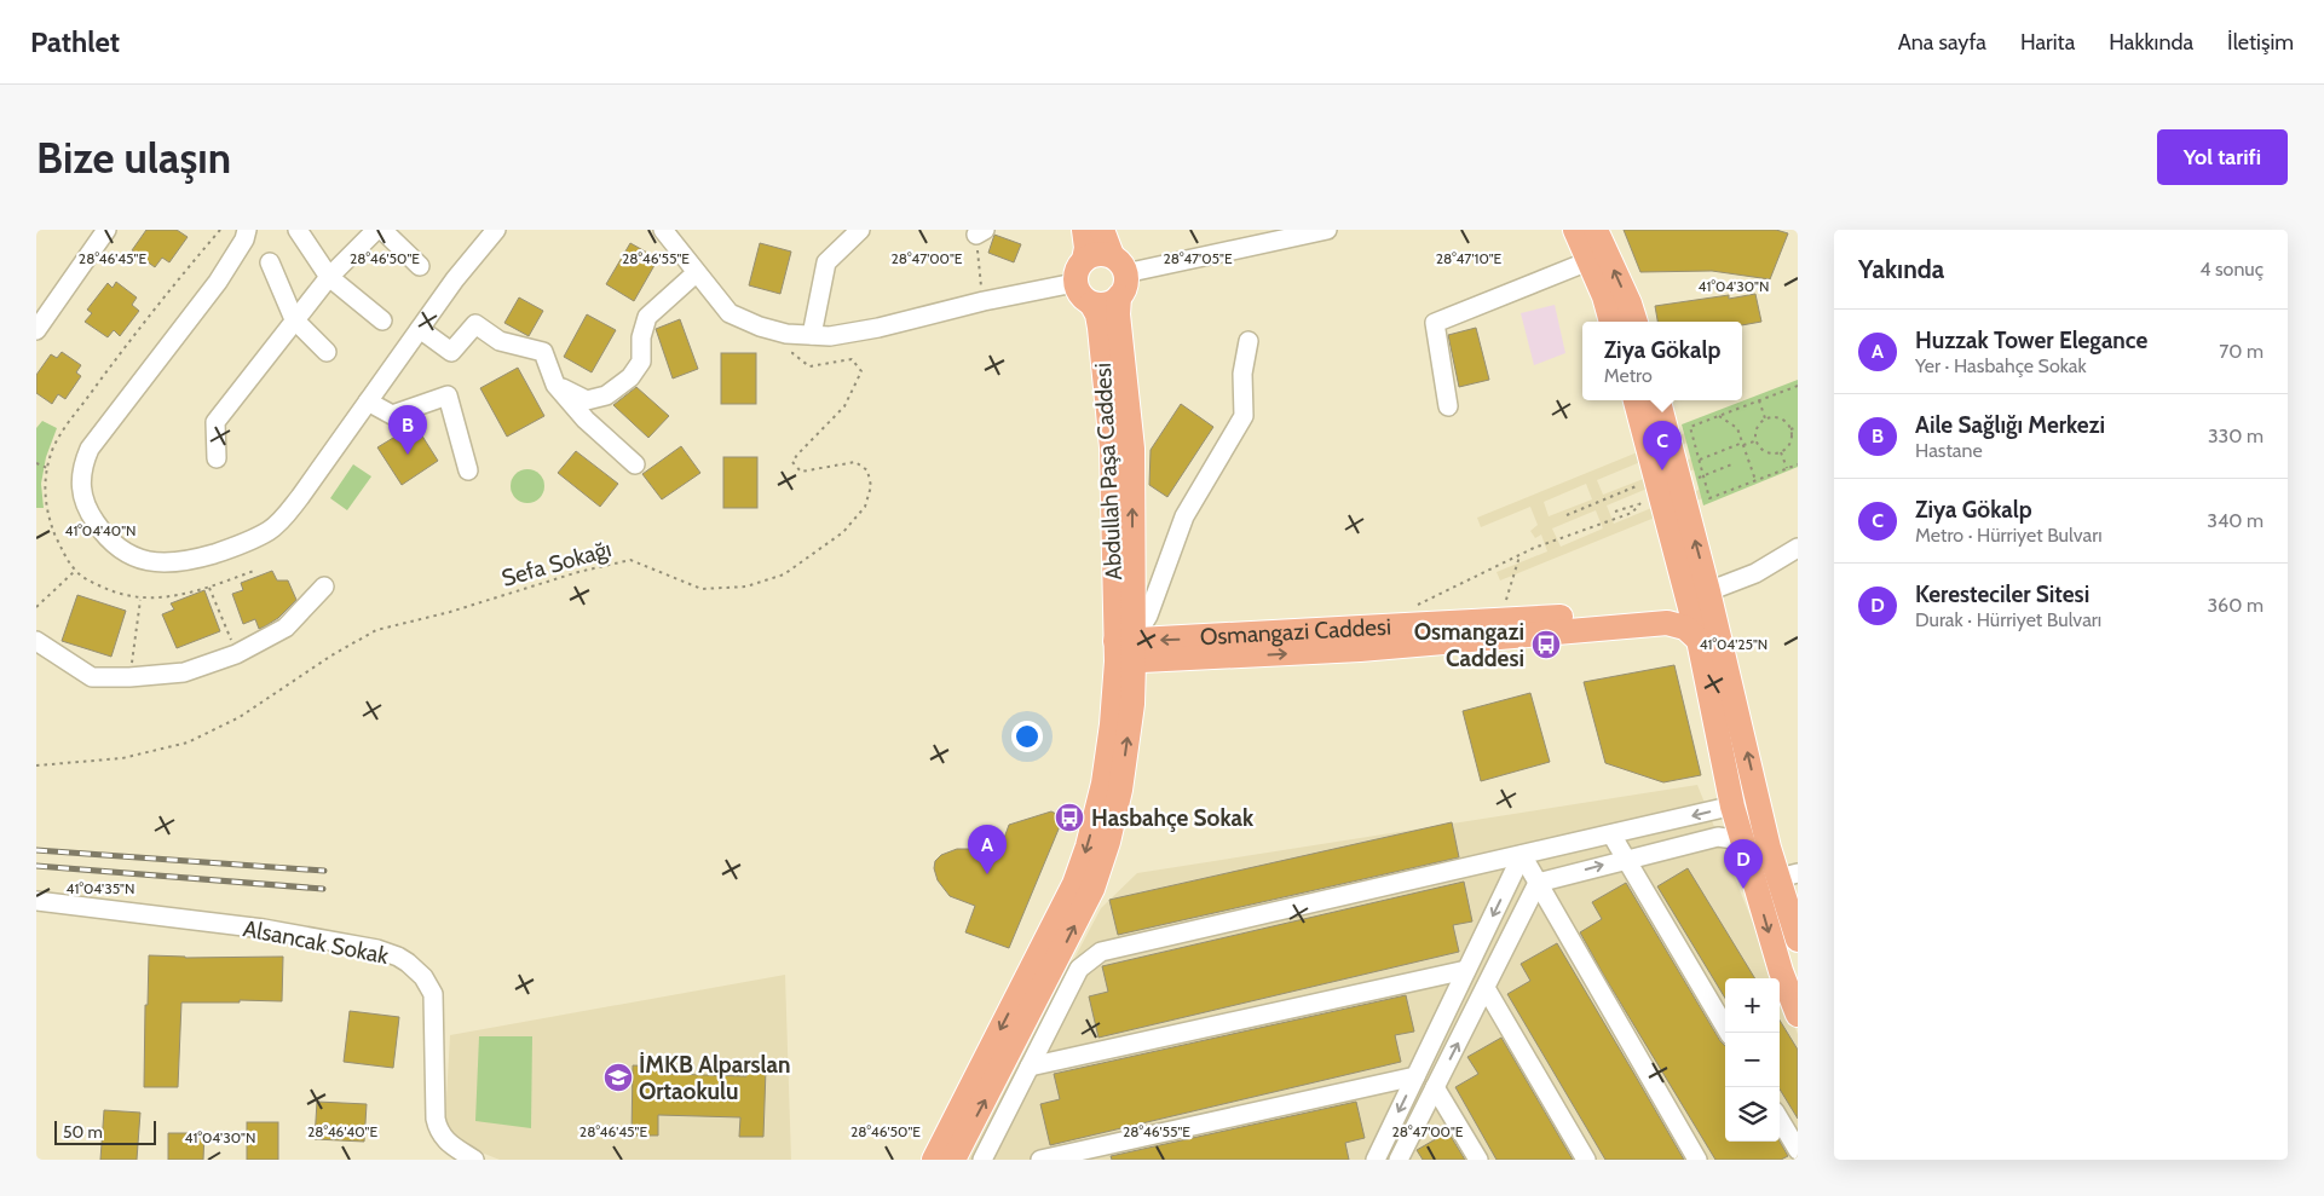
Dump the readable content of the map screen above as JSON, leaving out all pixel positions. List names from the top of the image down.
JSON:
{
  "streets": {
    "main road": ["Abdullah Paşa Caddesi", "Osmangazi Caddesi"],
    "street": ["Alsancak Sokak"],
    "path": ["Sefa Sokağı"]
  },
  "crossings": [
    ["Abdullah Paşa Caddesi", "Osmangazi Caddesi"]
  ],
  "places": {
    "bus stop": ["Osmangazi̇ Caddesi̇", "Hasbahçe Sokak"],
    "school or university": ["İMKB Alparslan Ortaokulu"]
  },
  "scale_bar": "50 m",
  "page": {
    "header": "Pathlet",
    "nav": [
      "Ana sayfa",
      "Harita",
      "Hakkında",
      "İletişim"
    ],
    "buttons": "Yol tarifi",
    "title": "Bize ulaşın",
    "heading": ["Yakında", "4 sonuç"],
    "list": [
      {
        "mark": "A",
        "name": "Huzzak Tower Elegance",
        "note": "Yer · Hasbahçe Sokak",
        "value": "70 m"
      },
      {
        "mark": "B",
        "name": "Aile Sağlığı Merkezi",
        "note": "Hastane",
        "value": "330 m"
      },
      {
        "mark": "C",
        "name": "Ziya Gökalp",
        "note": "Metro · Hürriyet Bulvarı",
        "value": "340 m"
      },
      {
        "mark": "D",
        "name": "Keresteciler Sitesi",
        "note": "Durak · Hürriyet Bulvarı",
        "value": "360 m"
      }
    ],
    "popup": ["Ziya Gökalp", "Metro"],
    "pins": [
      "B",
      "C",
      "A",
      "D"
    ],
    "map_buttons": ["+", "−"],
    "scale": "50 m"
  },
  "coordinates": [
    "28°46'45\"E",
    "28°46'50\"E",
    "28°46'55\"E",
    "28°47'00\"E",
    "28°47'05\"E",
    "28°47'10\"E",
    "41°04'30\"N",
    "41°04'40\"N",
    "41°04'25\"N",
    "41°04'35\"N",
    "28°46'40\"E"
  ]
}
